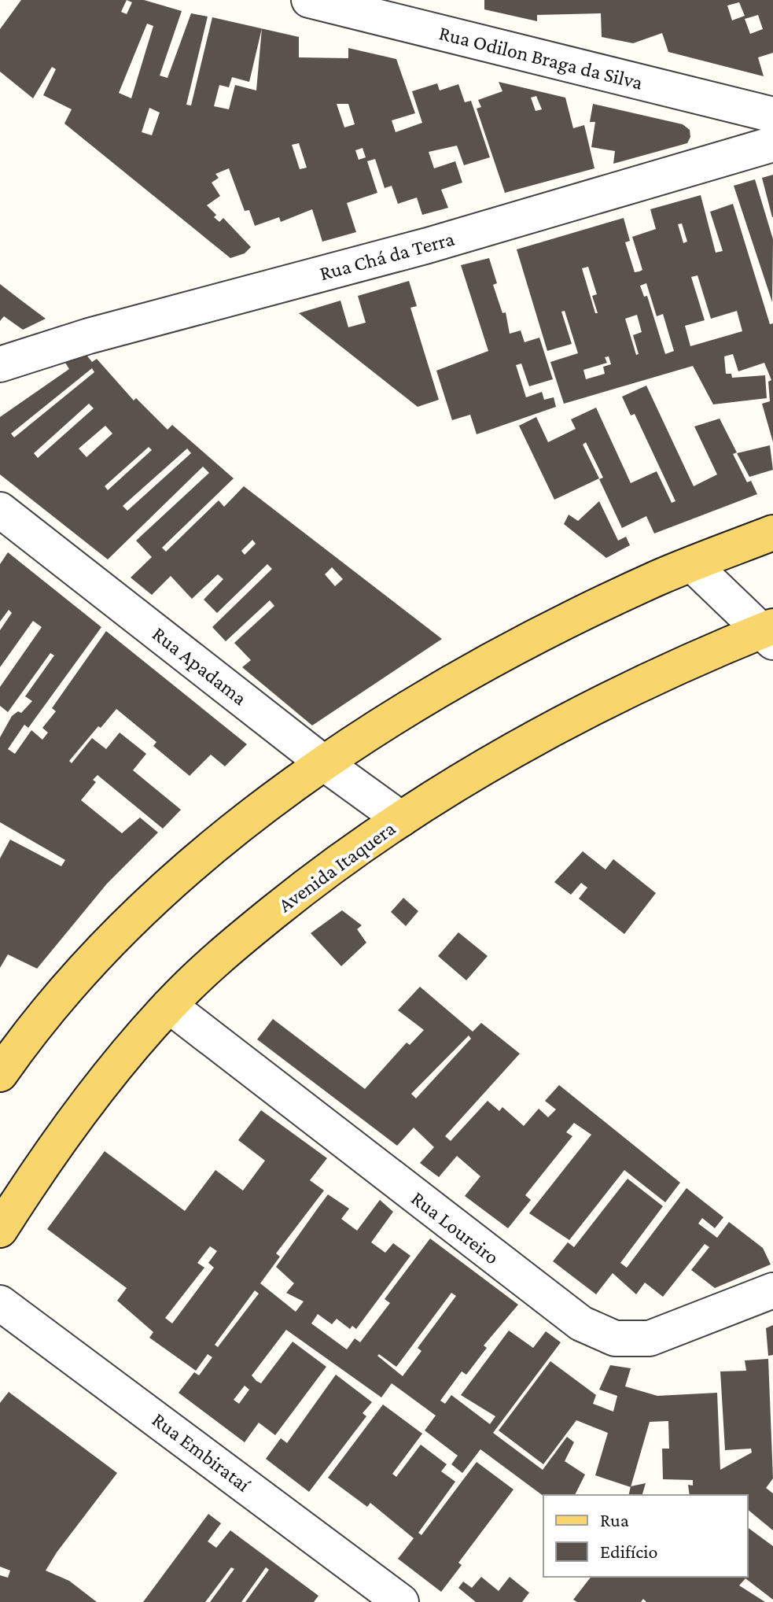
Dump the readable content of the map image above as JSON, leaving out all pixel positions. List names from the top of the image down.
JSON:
{
  "streets": {
    "main road": ["Avenida Itaquera"],
    "street": [
      "Rua Odilon Braga da Silva",
      "Rua Chá da Terra",
      "Rua Apadama",
      "Rua Loureiro",
      "Rua Embirataí"
    ]
  },
  "crossings": [
    ["Rua Apadama", "Avenida Itaquera"],
    ["Avenida Itaquera", "Rua Loureiro"]
  ],
  "legend": ["Rua", "Edifício"]
}
